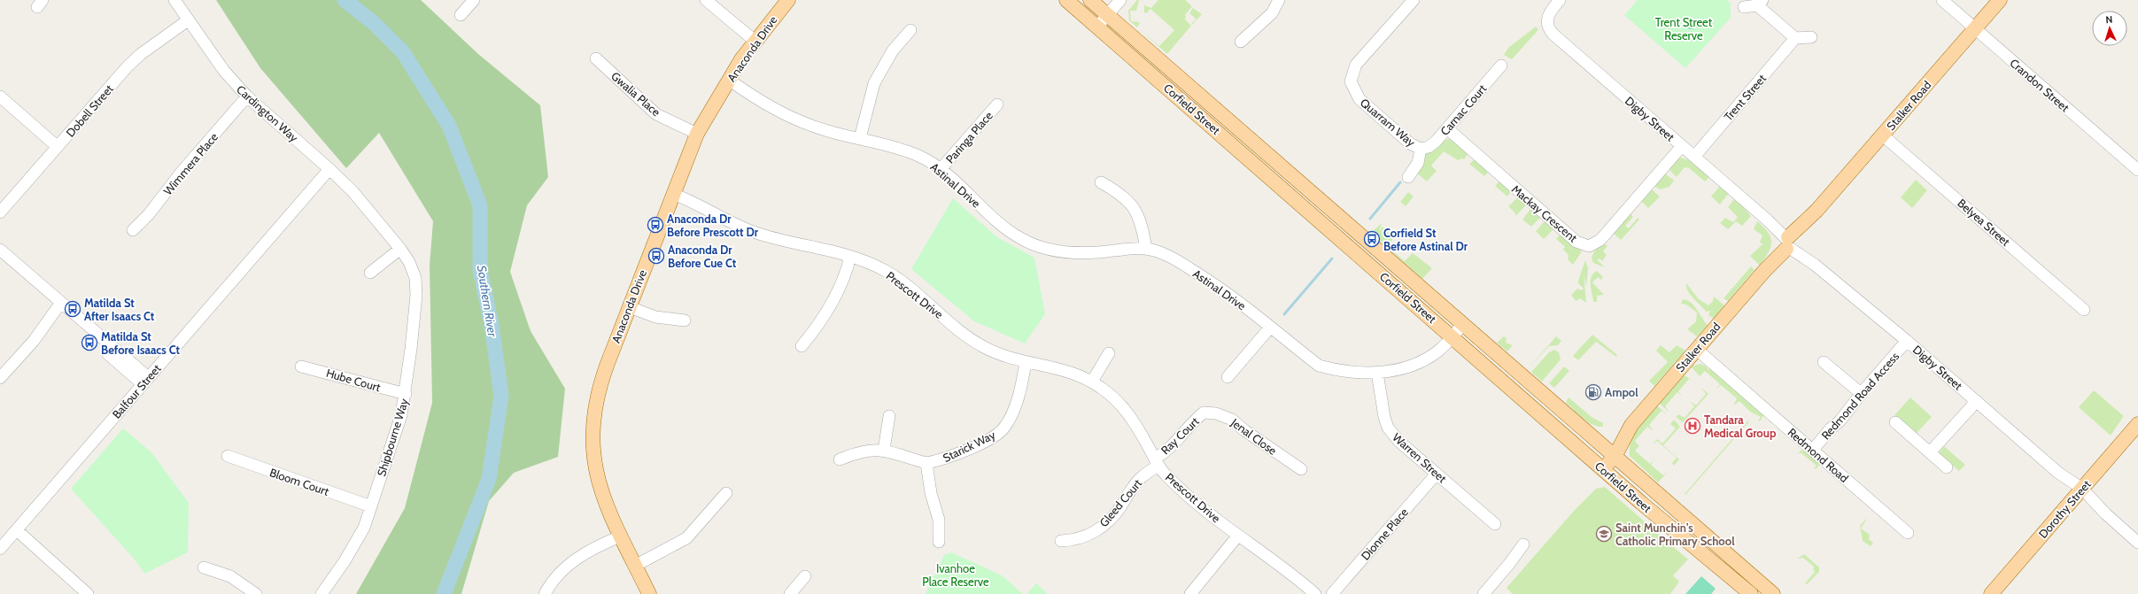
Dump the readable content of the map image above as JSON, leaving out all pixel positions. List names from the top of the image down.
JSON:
{
  "streets": {
    "main road": [
      "Anaconda Drive",
      "Stalker Road",
      "Corfield Street",
      "Dorothy Street"
    ],
    "street": [
      "Crandon Street",
      "Gwalia Place",
      "Trent Street",
      "Carnac Court",
      "Dobell Street",
      "Cardington Way",
      "Digby Street",
      "Quarram Way",
      "Paringa Place",
      "Wimmera Place",
      "Astinal Drive",
      "Mackay Crescent",
      "Belyea Street",
      "Prescott Drive",
      "Hube Court",
      "Balfour Street",
      "Redmond Road Access",
      "Ray Court",
      "Jenal Close",
      "Shipbourne Way",
      "Starick Way",
      "Redmond Road",
      "Warren Street",
      "Bloom Court",
      "Gleed Court",
      "Dionne Place"
    ]
  },
  "crossings": [
    ["Anaconda Drive", "Gwalia Place"],
    ["Anaconda Drive", "Astinal Drive"],
    ["Anaconda Drive", "Prescott Drive"],
    ["Crandon Street", "Stalker Road"],
    ["Trent Street", "Digby Street"],
    ["Stalker Road", "Corfield Street"],
    ["Stalker Road", "Digby Street"],
    ["Stalker Road", "Belyea Street"],
    ["Stalker Road", "Redmond Road"],
    ["Corfield Street", "Astinal Drive"],
    ["Carnac Court", "Quarram Way"],
    ["Carnac Court", "Mackay Crescent"],
    ["Dobell Street", "Cardington Way"],
    ["Cardington Way", "Wimmera Place"],
    ["Cardington Way", "Balfour Street"],
    ["Cardington Way", "Shipbourne Way"],
    ["Digby Street", "Mackay Crescent"],
    ["Digby Street", "Redmond Road Access"],
    ["Digby Street", "Dorothy Street"],
    ["Paringa Place", "Astinal Drive"],
    ["Astinal Drive", "Warren Street"],
    ["Prescott Drive", "Ray Court"],
    ["Prescott Drive", "Starick Way"],
    ["Prescott Drive", "Gleed Court"],
    ["Hube Court", "Shipbourne Way"],
    ["Balfour Street", "Shipbourne Way"],
    ["Redmond Road Access", "Redmond Road"],
    ["Ray Court", "Jenal Close"],
    ["Ray Court", "Gleed Court"],
    ["Shipbourne Way", "Bloom Court"],
    ["Warren Street", "Dionne Place"]
  ],
  "water": ["Southern River"],
  "parks": ["Trent Street Reserve", "Ivanhoe Place Reserve"],
  "places": {
    "bus stop": [
      "Anaconda Dr Before Prescott Dr",
      "Corfield St Before Astinal Dr",
      "Anaconda Dr Before Cue Ct",
      "Matilda St After Isaacs Ct",
      "Matilda St Before Isaacs Ct"
    ],
    "fuel station": ["Ampol"],
    "hospital": ["Tandara Medical Group"],
    "school or university": ["Saint Munchin’s Catholic Primary School"]
  },
  "north": "top"
}
